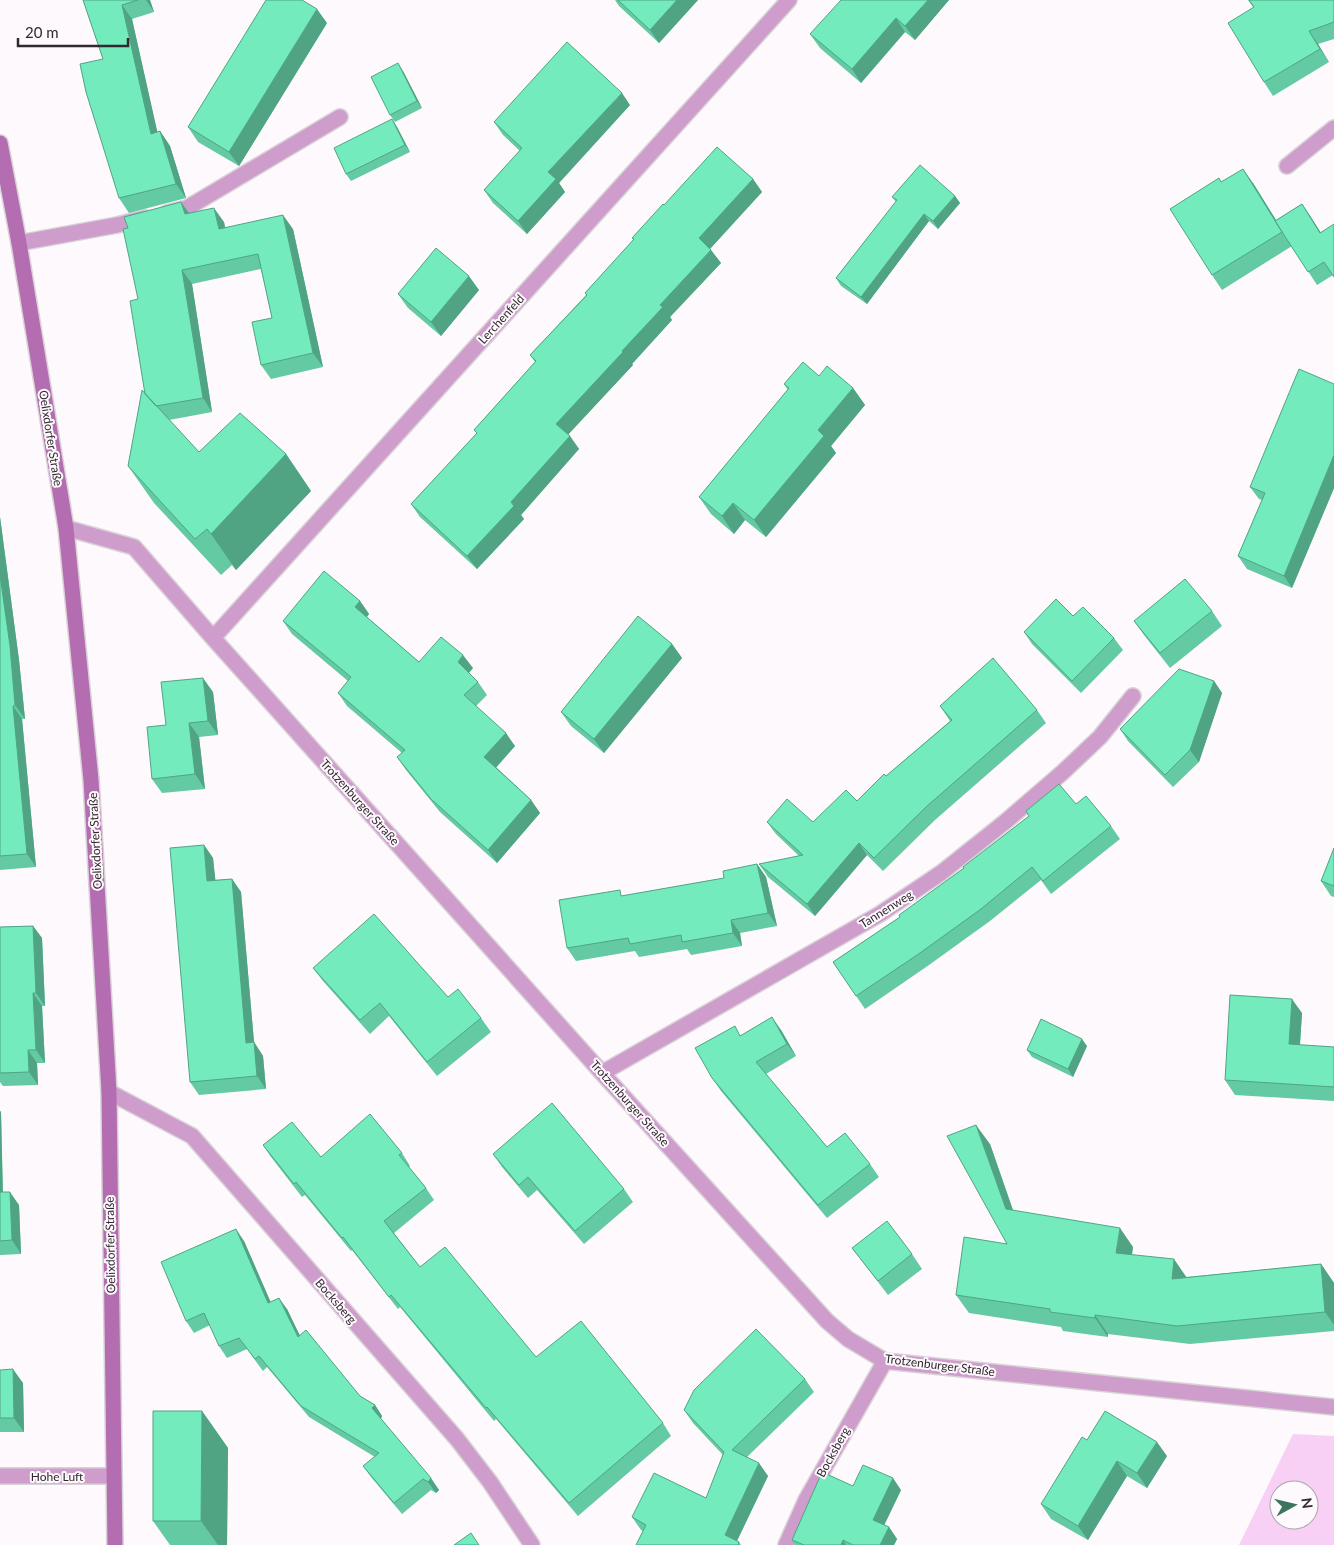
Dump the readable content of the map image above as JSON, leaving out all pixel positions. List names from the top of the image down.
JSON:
{
  "streets": {
    "street": [
      "Lerchenfeld",
      "Oelixdorfer Straße",
      "Trotzenburger Straße",
      "Tannenweg",
      "Bocksberg",
      "Hohe Luft"
    ]
  },
  "crossings": [
    ["Lerchenfeld", "Trotzenburger Straße"],
    ["Oelixdorfer Straße", "Trotzenburger Straße"],
    ["Oelixdorfer Straße", "Bocksberg"],
    ["Oelixdorfer Straße", "Hohe Luft"],
    ["Trotzenburger Straße", "Tannenweg"],
    ["Trotzenburger Straße", "Bocksberg"]
  ],
  "scale_bar": "20 m",
  "north": "right"
}
